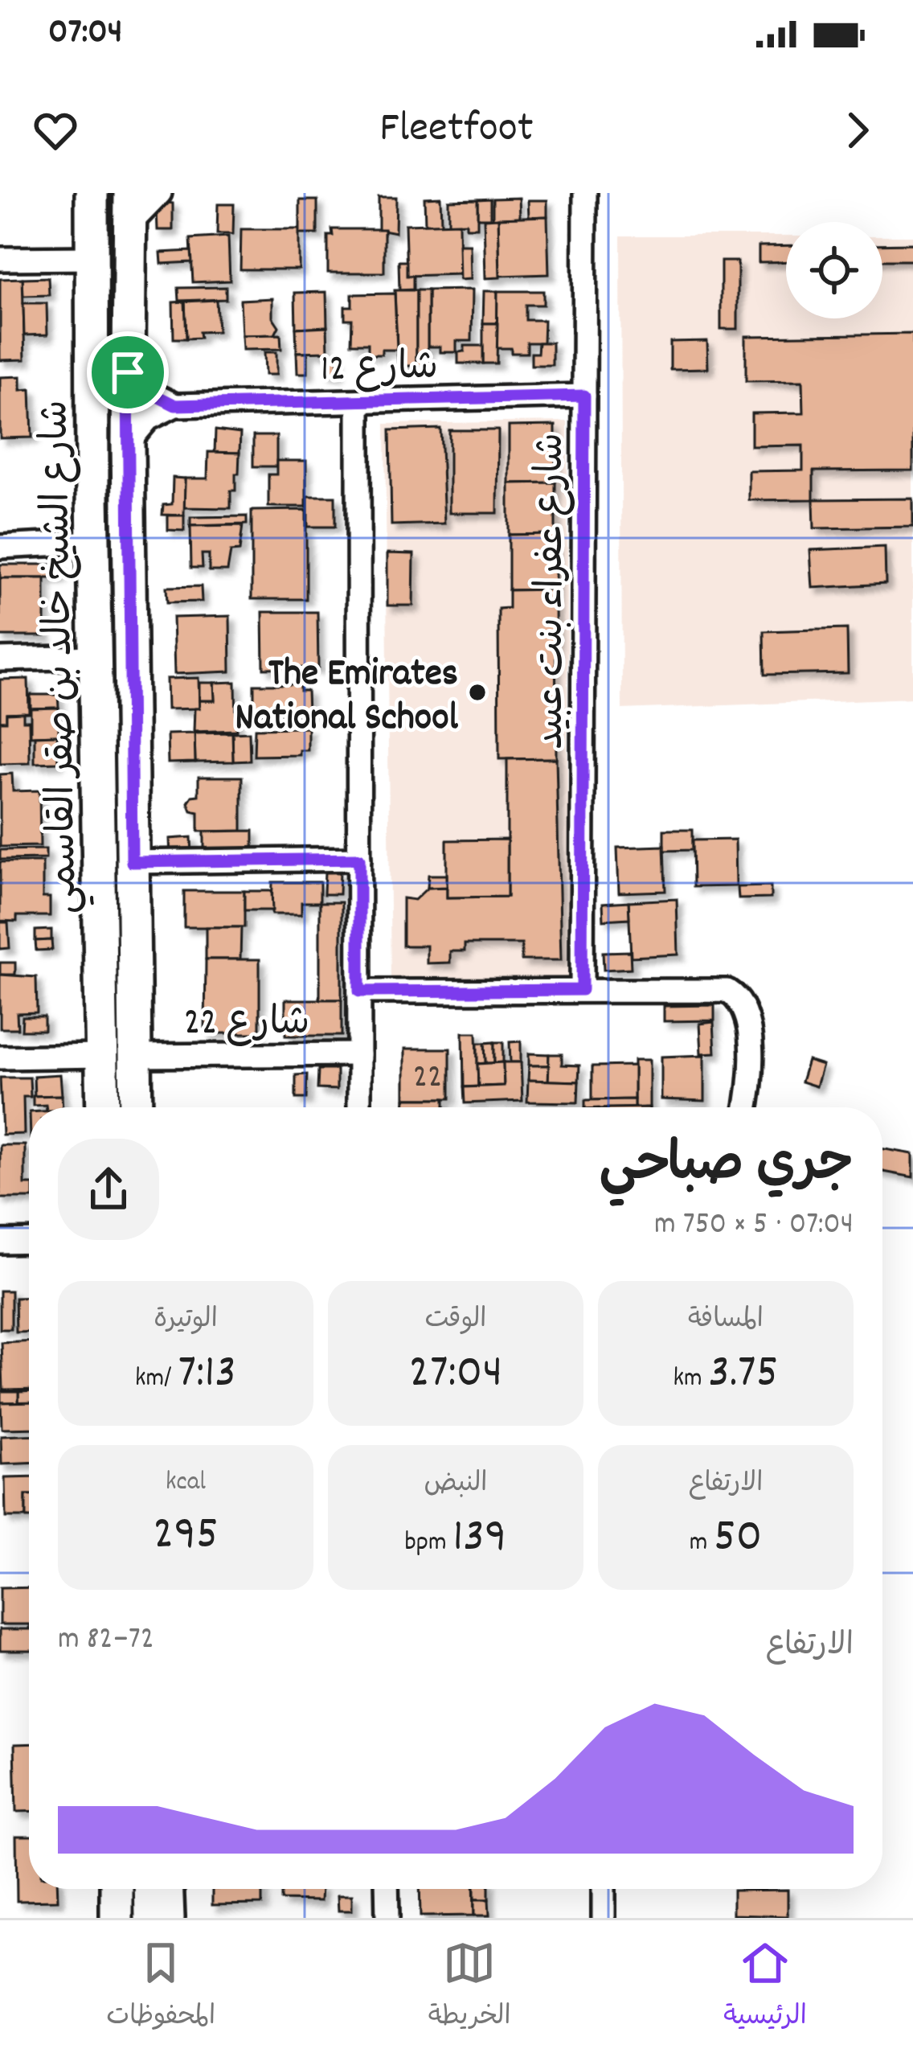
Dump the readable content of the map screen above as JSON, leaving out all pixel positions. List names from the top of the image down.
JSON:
{
  "streets": {
    "main road": ["شارع الشيخ خالد بن صقر القاسمي"],
    "street": ["شارع 12", "شارع عفراء بنت عبيد", "شارع 22"]
  },
  "crossings": [
    ["شارع 12", "شارع عفراء بنت عبيد"],
    ["شارع الشيخ خالد بن صقر القاسمي", "شارع 22"]
  ],
  "places": ["The Emirates National School"],
  "house_numbers": ["22"],
  "page": {
    "status": "07:04",
    "header": "Fleetfoot",
    "heading": ["جري صباحي", "07:04 · 5 × 750 m"],
    "stats": [
      ["المسافة", "3.75 km"],
      ["الوقت", "27:04"],
      ["الوتيرة", "7:13 /km"],
      ["الارتفاع", "50 m"],
      ["النبض", "139 bpm"],
      ["kcal", "295"]
    ],
    "chart": ["الارتفاع", "72–82 m"],
    "tabs": ["الرئيسية", "الخريطة", "المحفوظات"]
  }
}
